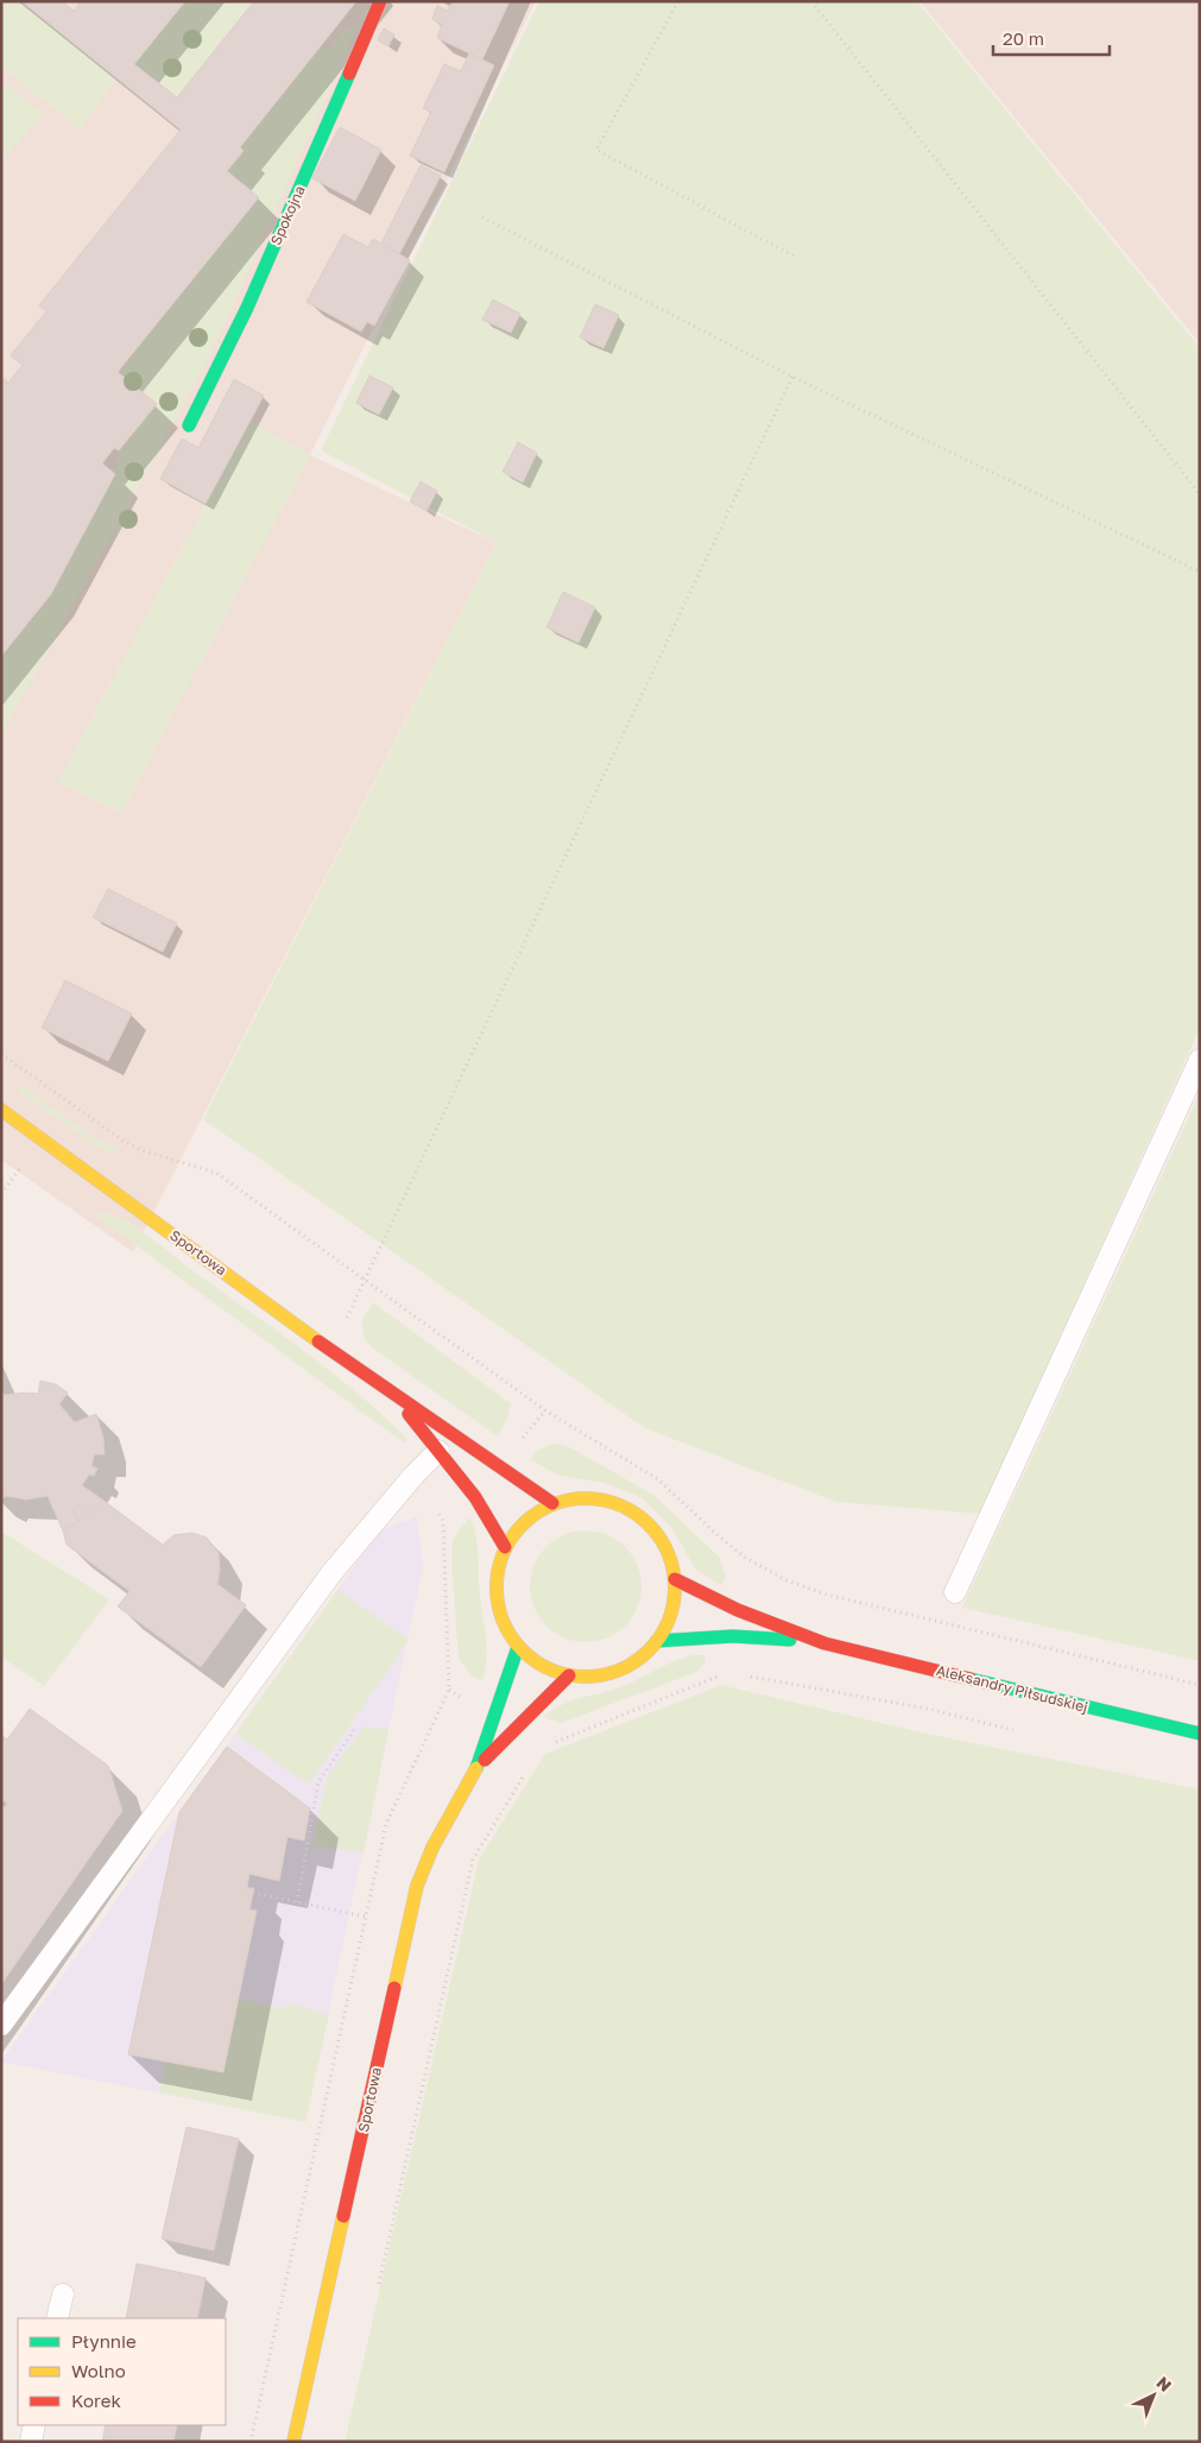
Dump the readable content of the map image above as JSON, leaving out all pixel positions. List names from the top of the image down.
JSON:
{
  "streets": {
    "street": ["Spokojna", "Sportowa", "Aleksandry Piłsudskiej"]
  },
  "crossings": [
    ["Sportowa", "Aleksandry Piłsudskiej"]
  ],
  "legend": ["Płynnie", "Wolno", "Korek"],
  "scale_bar": "20 m",
  "north": "top right"
}
